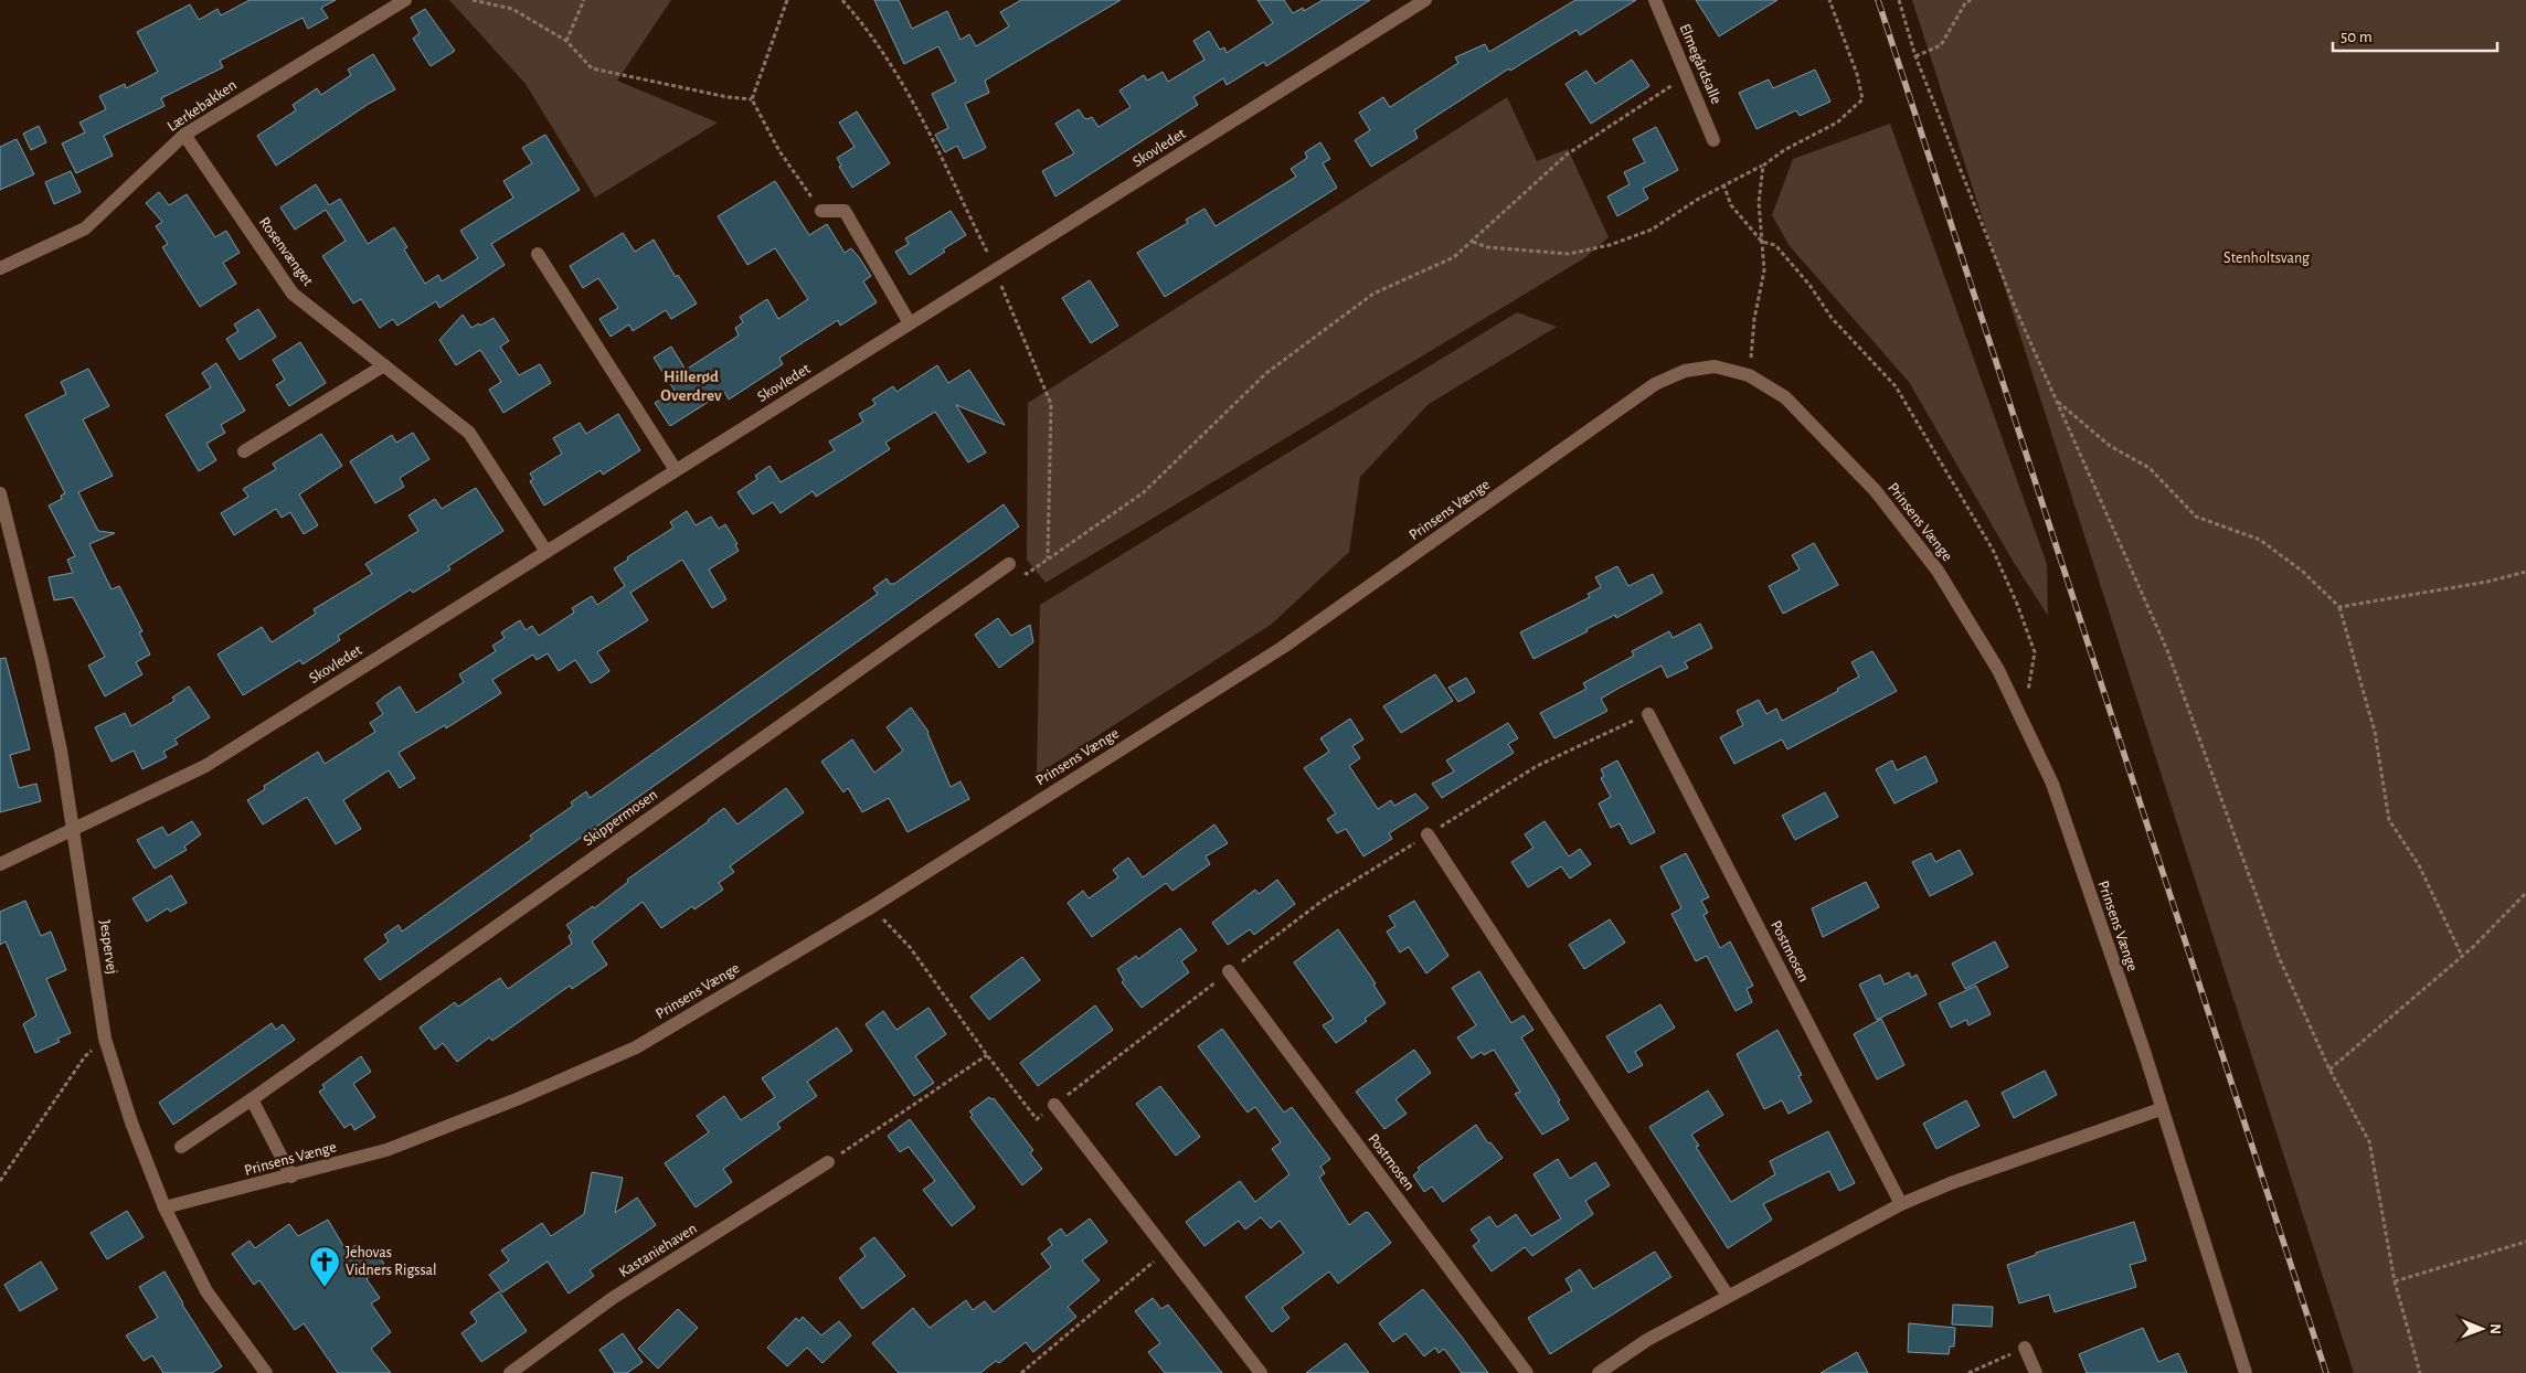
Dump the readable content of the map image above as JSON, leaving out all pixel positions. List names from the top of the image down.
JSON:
{
  "streets": {
    "street": [
      "Elmegårdsalle",
      "Lærkebakken",
      "Skovledet",
      "Rosenvænget",
      "Prinsens Vænge",
      "Skippermosen",
      "Jespervej",
      "Postmosen",
      "Kastaniehaven"
    ]
  },
  "crossings": [
    ["Lærkebakken", "Rosenvænget"],
    ["Skovledet", "Rosenvænget"],
    ["Skovledet", "Jespervej"],
    ["Prinsens Vænge", "Jespervej"]
  ],
  "districts": ["Hillerød Overdrev"],
  "parks": ["Stenholtsvang"],
  "places": {
    "church": ["Jehovas Vidners Rigssal"]
  },
  "scale_bar": "50 m",
  "north": "right"
}
